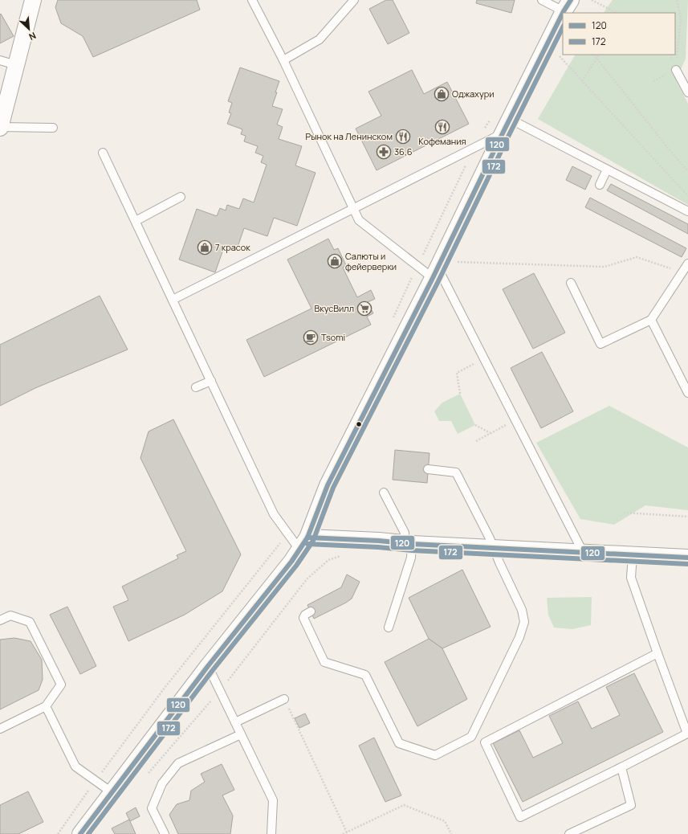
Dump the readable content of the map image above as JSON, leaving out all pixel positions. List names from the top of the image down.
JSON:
{
  "places": {
    "shop": ["Оджахури", "7 красок", "Салюты и фейерверки"],
    "restaurant": ["Кофемания", "Рынок на Ленинском"],
    "pharmacy": ["36,6"],
    "supermarket": ["ВкусВилл"],
    "cafe": ["Tsomi"]
  },
  "lines": ["transit line 120", "transit line 172"],
  "legend": ["120", "172"],
  "north": "bottom right"
}
